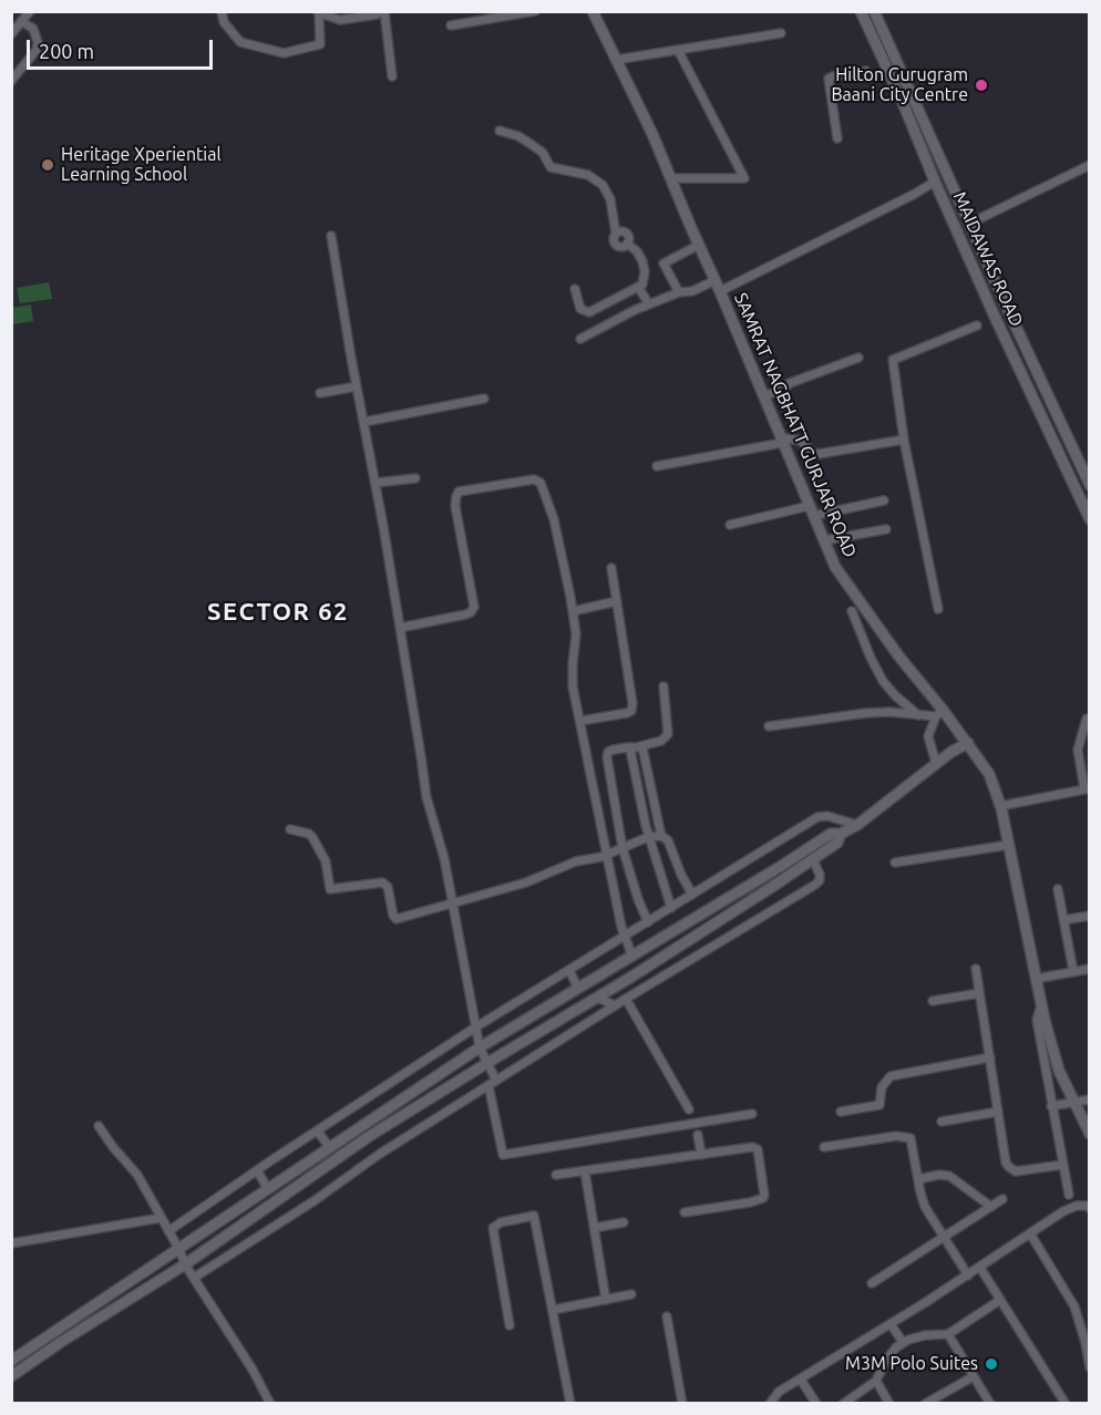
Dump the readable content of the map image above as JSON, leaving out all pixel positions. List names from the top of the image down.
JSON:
{
  "streets": {
    "street": ["MAIDAWAS ROAD", "SAMRAT NAGBHATT GURJAR ROAD"]
  },
  "districts": ["SECTOR 62"],
  "places": ["Hilton Gurugram Baani City Centre", "Heritage Xperiential Learning School", "M3M Polo Suites"],
  "scale_bar": "200 m"
}
